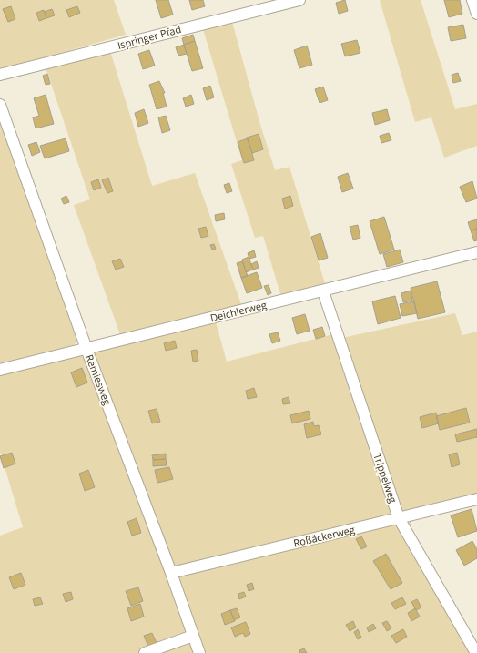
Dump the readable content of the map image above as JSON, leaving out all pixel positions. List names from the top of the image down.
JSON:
{
  "streets": {
    "lane": [
      "Ispringer Pfad",
      "Deichlerweg",
      "Remiesweg",
      "Trippelweg",
      "Roßäckerweg"
    ]
  },
  "crossings": [
    ["Deichlerweg", "Remiesweg"],
    ["Deichlerweg", "Trippelweg"],
    ["Remiesweg", "Roßäckerweg"],
    ["Trippelweg", "Roßäckerweg"]
  ]
}
